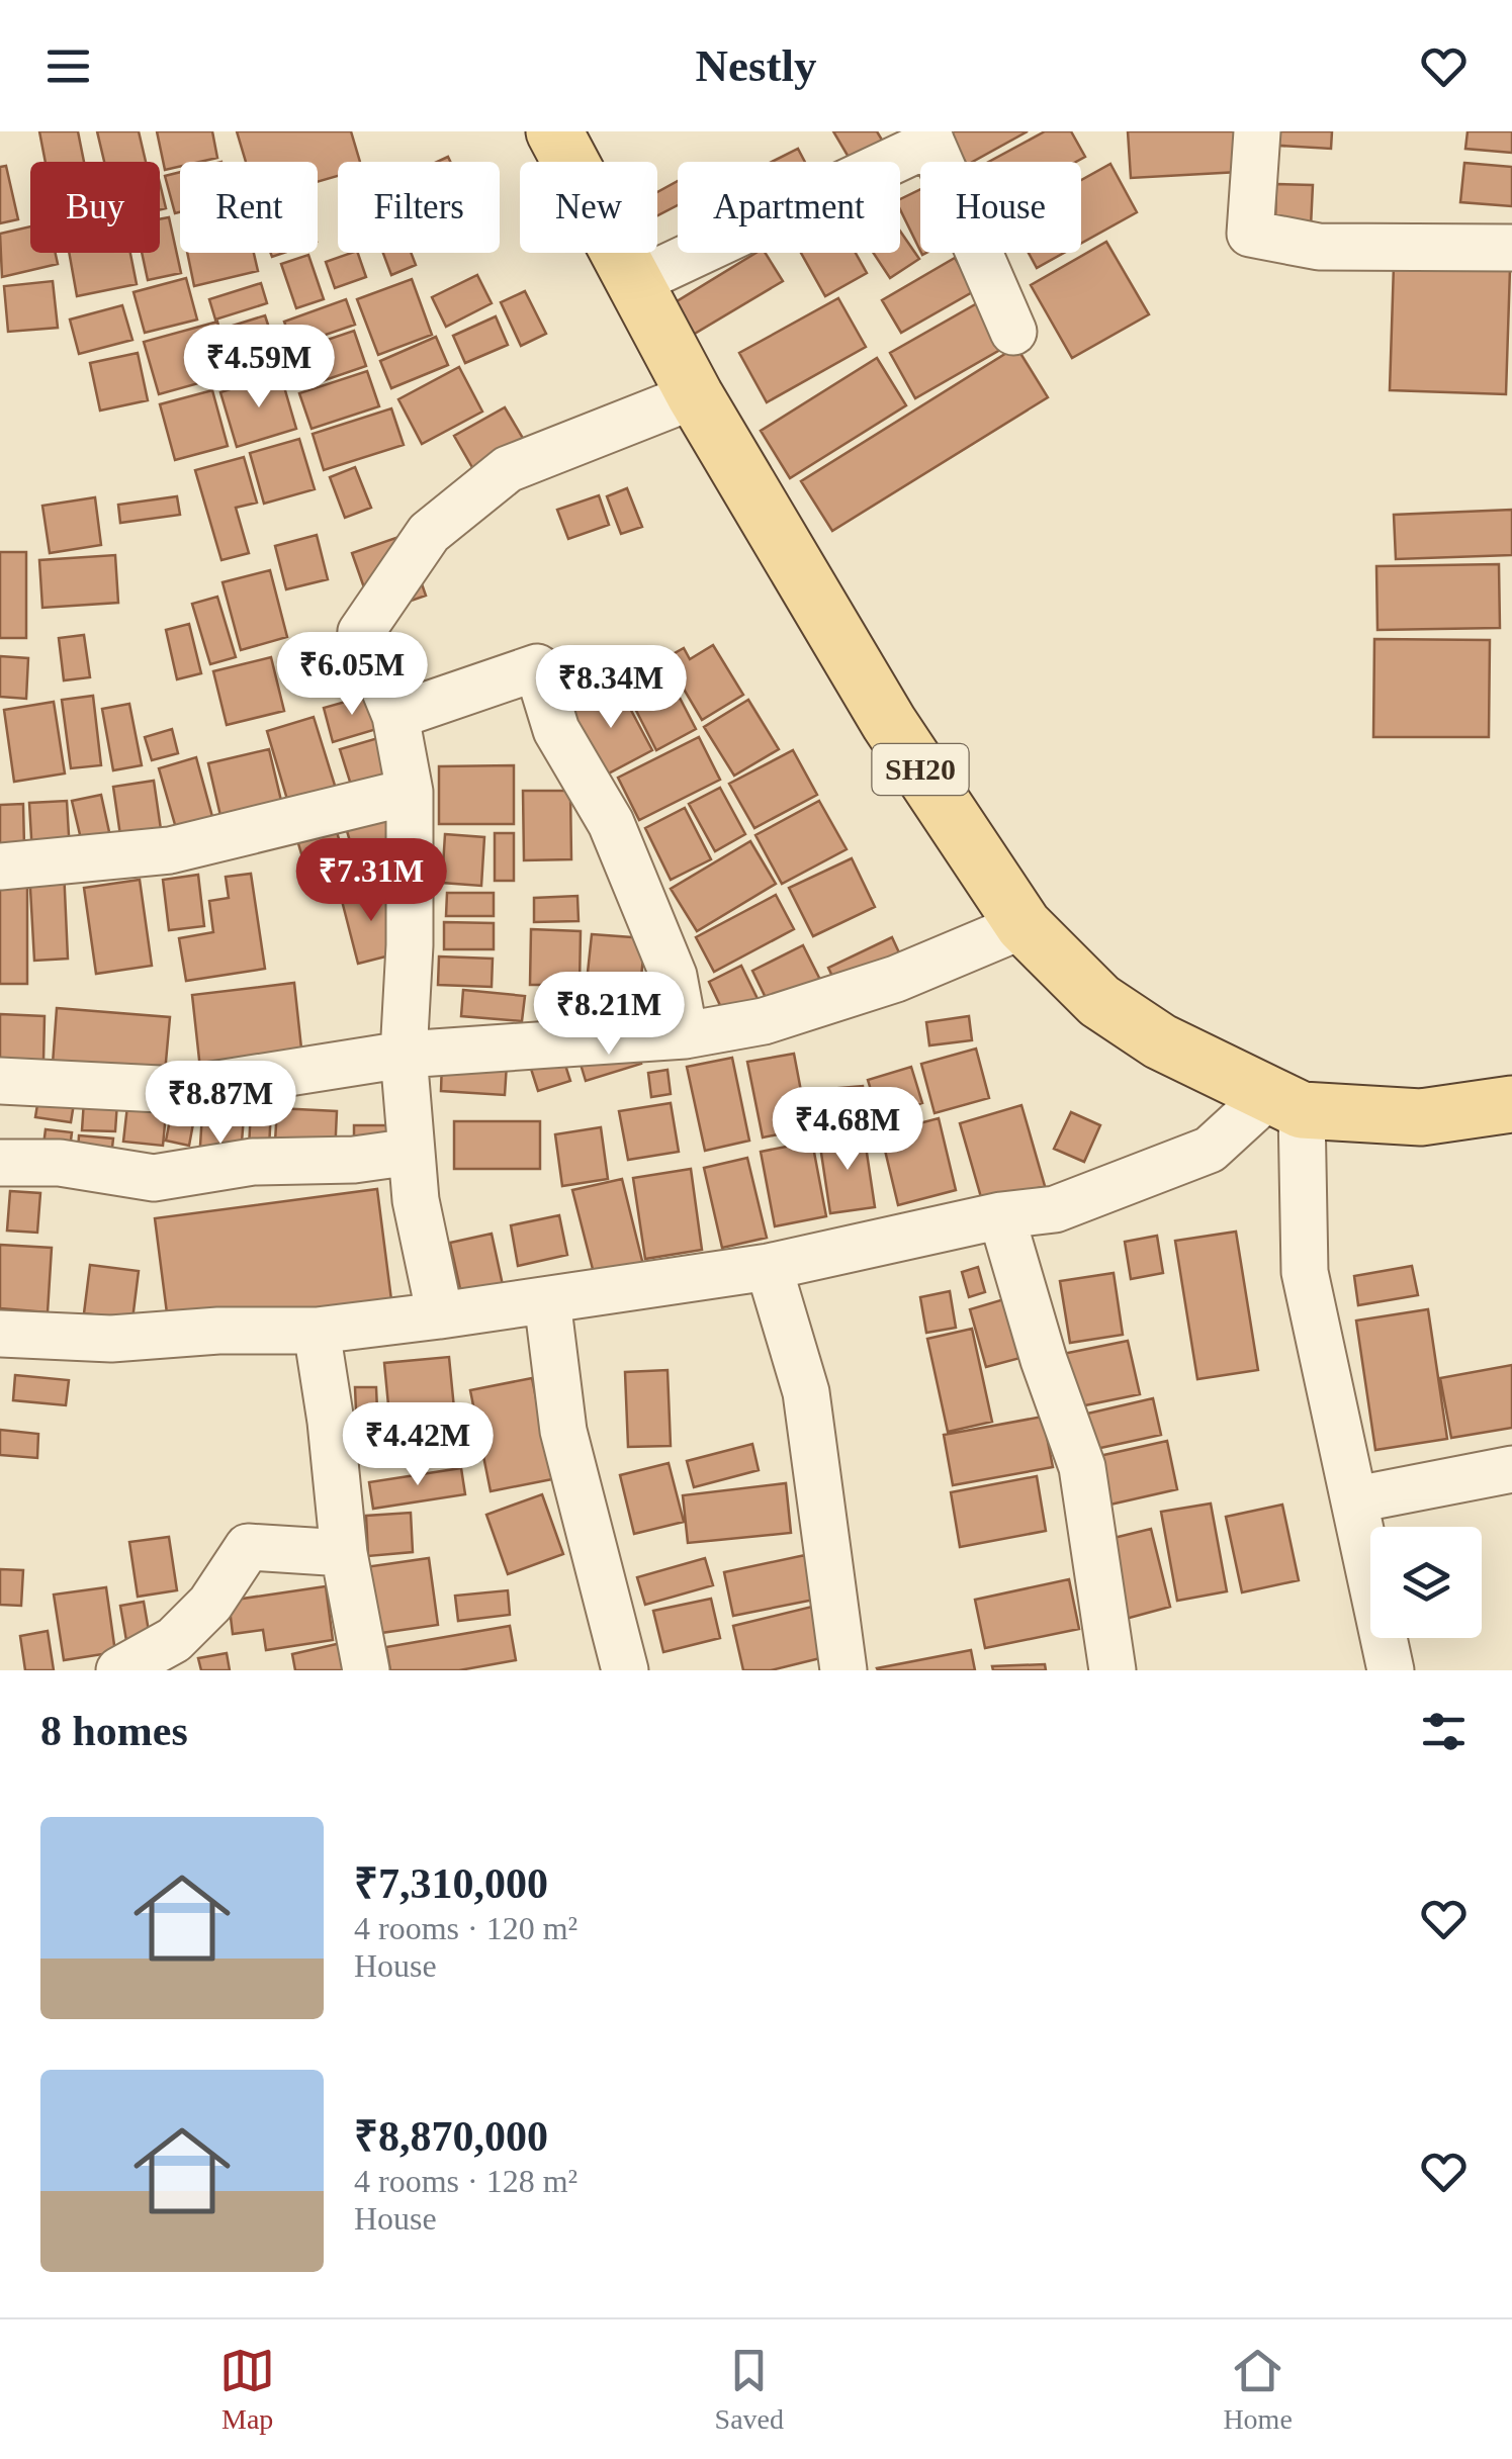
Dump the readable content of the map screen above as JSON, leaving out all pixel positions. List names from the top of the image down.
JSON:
{
  "streets": {
    "main road": ["SH20"]
  },
  "page": {
    "header": "Nestly",
    "chip": [
      "Buy",
      "Rent",
      "Filters",
      "New",
      "Apartment",
      "House"
    ],
    "price": [
      "₹4.59M",
      "₹6.05M",
      "₹8.34M",
      "₹7.31M",
      "₹8.21M",
      "₹8.87M",
      "₹4.68M",
      "₹4.42M"
    ],
    "heading": "8 homes",
    "list": [
      {
        "name": "₹7,310,000",
        "note": "4 rooms · 120 m² · House"
      },
      {
        "name": "₹8,870,000",
        "note": "4 rooms · 128 m² · House"
      }
    ],
    "tabs": ["Map", "Saved", "Home"]
  }
}
